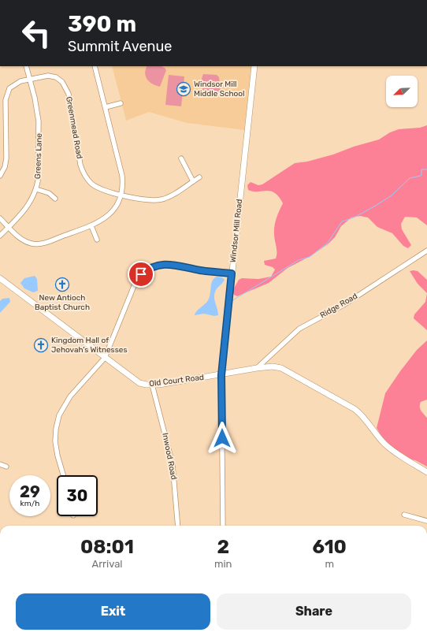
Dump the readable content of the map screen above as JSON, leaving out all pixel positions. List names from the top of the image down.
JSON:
{
  "streets": {
    "main road": ["Windsor Mill Road", "Old Court Road"],
    "street": [
      "Greenmead Road",
      "Greens Lane",
      "Ridge Road",
      "Inwood Road"
    ]
  },
  "crossings": [
    ["Greenmead Road", "Greens Lane"],
    ["Windsor Mill Road", "Old Court Road"],
    ["Ridge Road", "Old Court Road"],
    ["Old Court Road", "Inwood Road"]
  ],
  "places": {
    "school or university": ["Windsor Mill Middle School"],
    "church": ["New Antioch Baptist Church", "Kingdom Hall of Jehovah's Witnesses"]
  },
  "north": "bottom left",
  "page": {
    "turn": ["390 m", "Summit Avenue"],
    "speed": "29 km/h",
    "limit": "30",
    "eta": [
      "08:01",
      "Arrival",
      "2",
      "min",
      "610",
      "m"
    ],
    "buttons": ["Exit", "Share"]
  }
}
